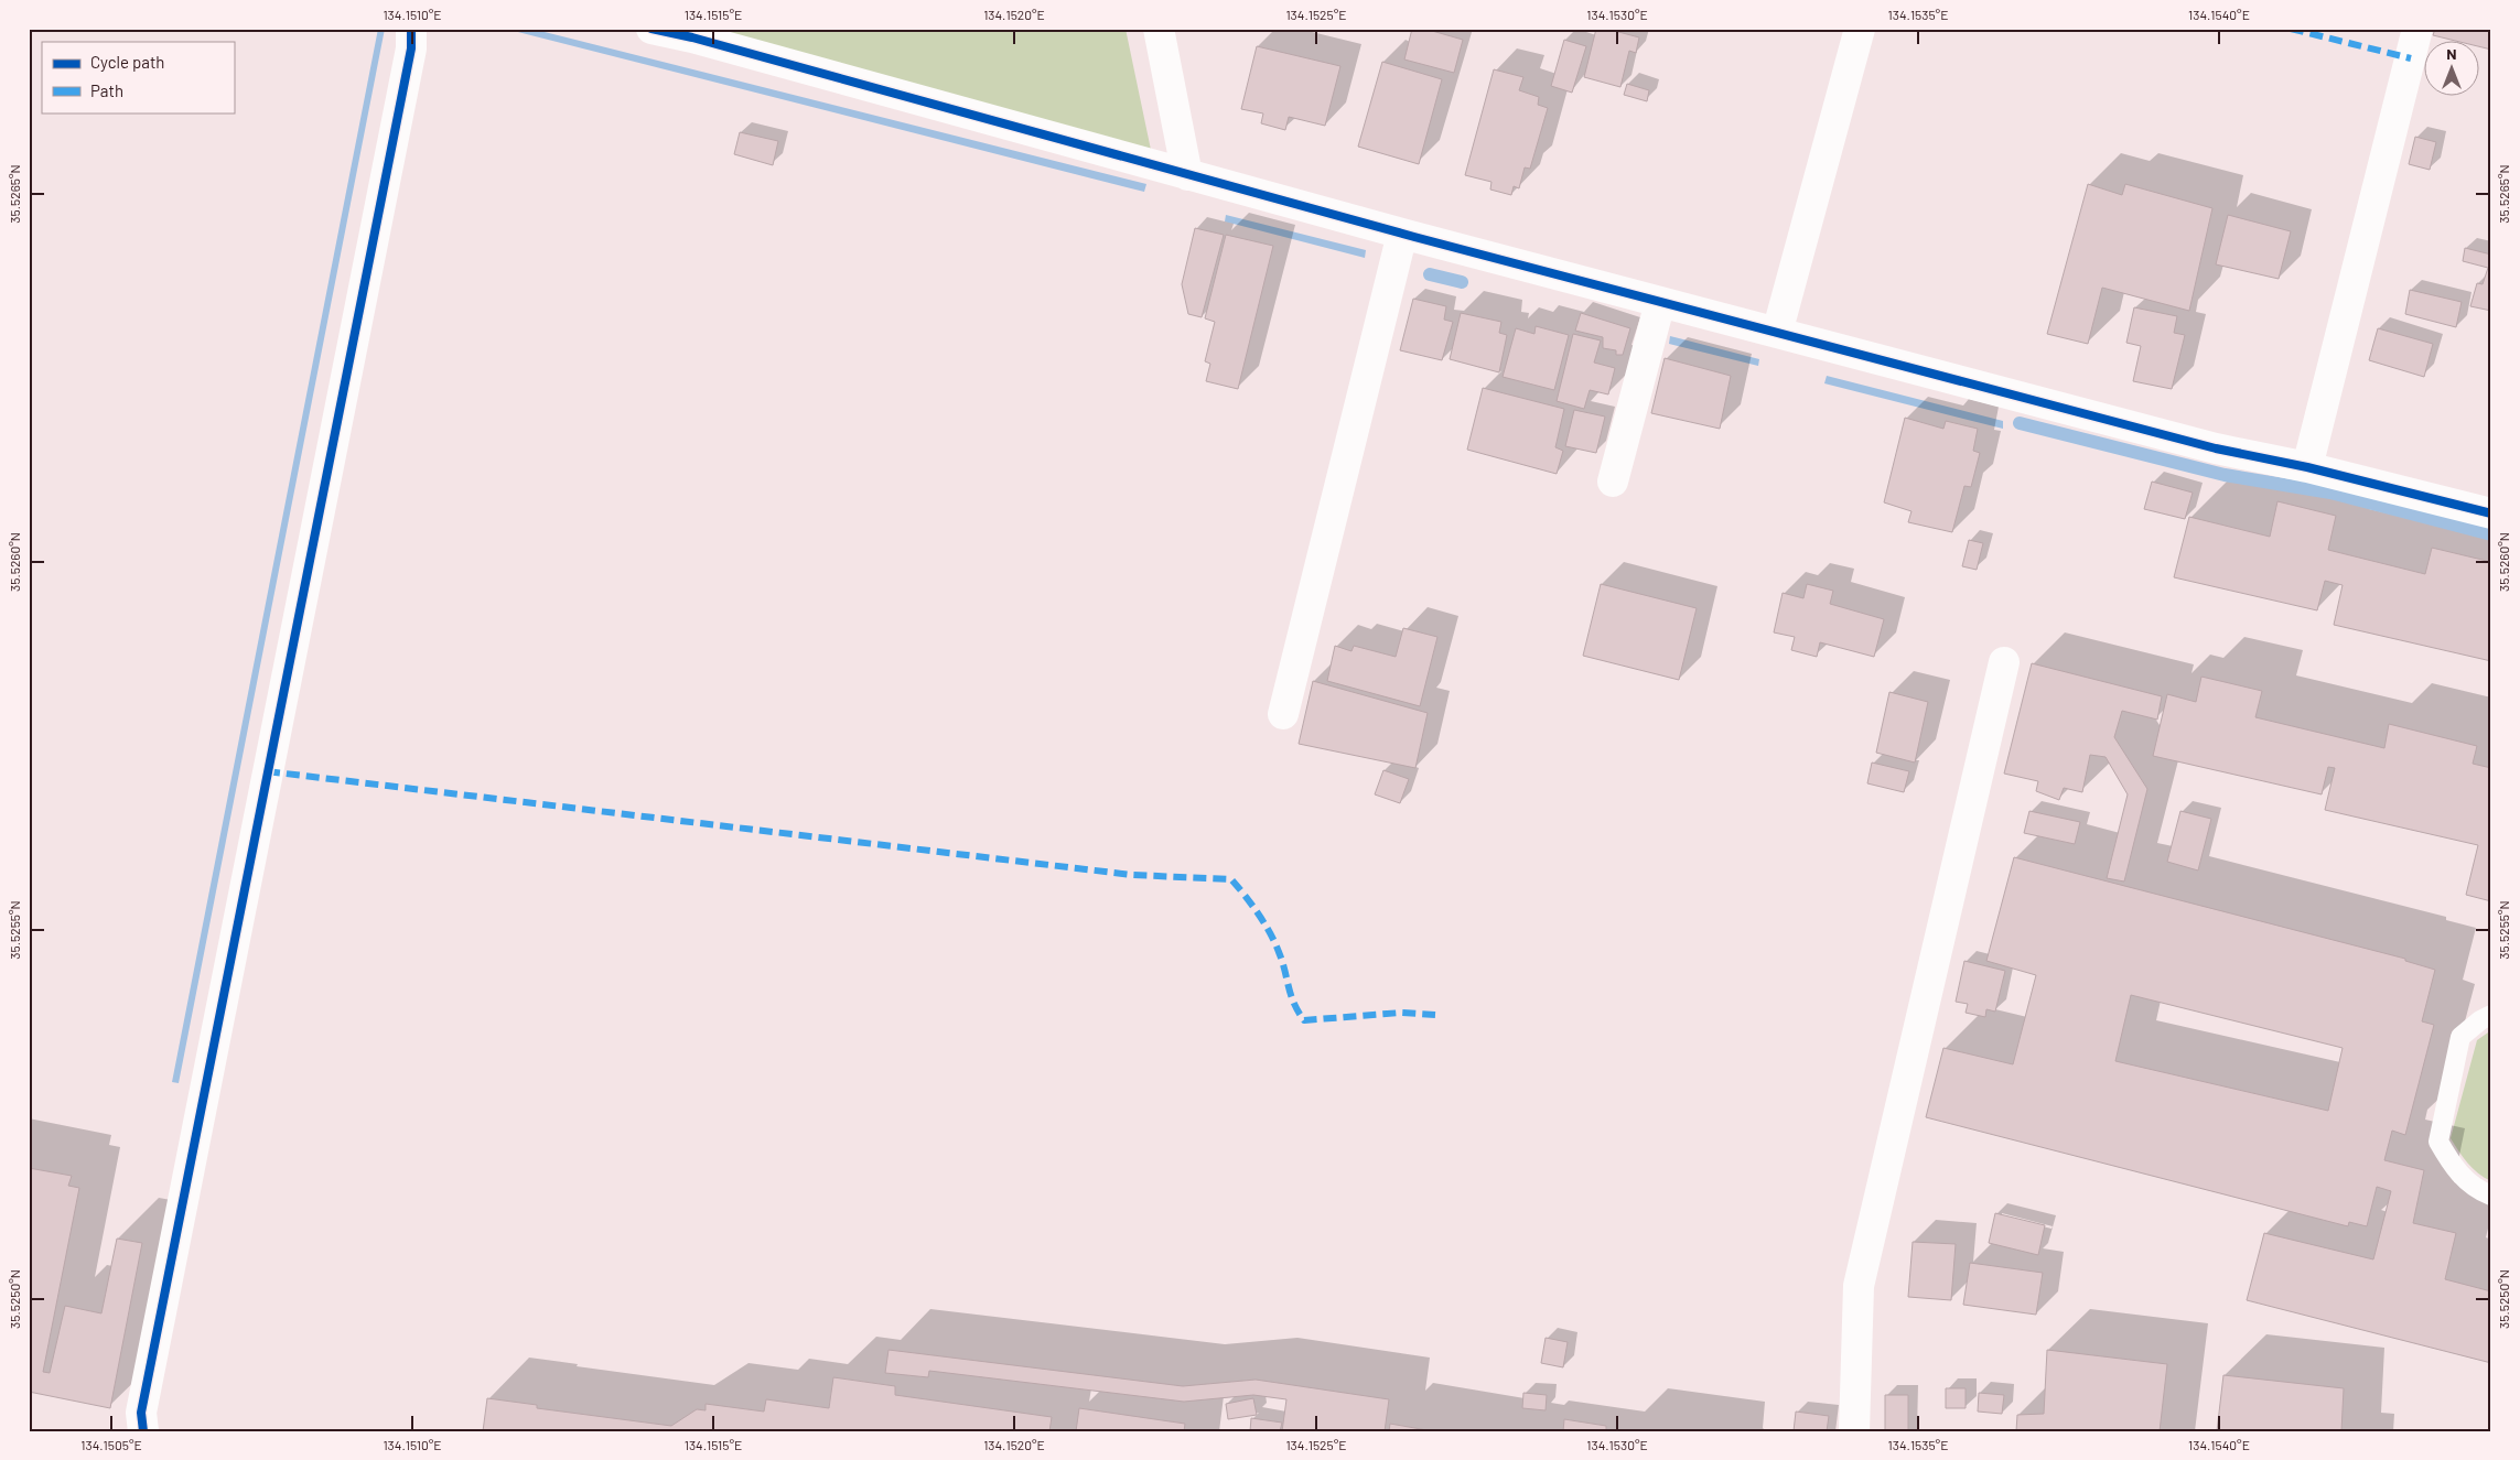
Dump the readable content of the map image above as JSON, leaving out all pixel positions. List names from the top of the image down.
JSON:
{
  "legend": ["Cycle path", "Path"],
  "north": "top",
  "coordinates": [
    "134.1510°E",
    "134.1515°E",
    "134.1520°E",
    "134.1525°E",
    "134.1530°E",
    "134.1535°E",
    "134.1540°E",
    "35.5265°N",
    "35.5260°N",
    "35.5255°N",
    "35.5250°N",
    "134.1505°E"
  ]
}
